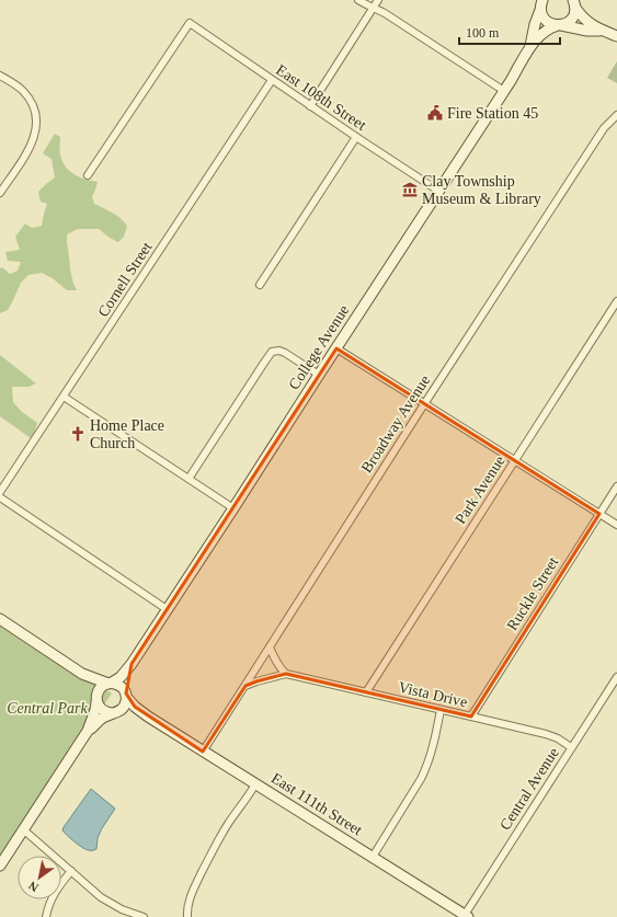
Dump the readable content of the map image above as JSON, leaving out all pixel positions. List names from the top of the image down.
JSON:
{
  "streets": {
    "main road": ["College Avenue", "East 111th Street"],
    "street": [
      "East 108th Street",
      "Cornell Street",
      "Broadway Avenue",
      "Park Avenue",
      "Ruckle Street",
      "Vista Drive",
      "Central Avenue"
    ]
  },
  "crossings": [
    ["East 108th Street", "Cornell Street"],
    ["East 108th Street", "College Avenue"],
    ["College Avenue", "East 111th Street"],
    ["Broadway Avenue", "Vista Drive"],
    ["Broadway Avenue", "East 111th Street"],
    ["Park Avenue", "Vista Drive"],
    ["Ruckle Street", "Vista Drive"],
    ["Vista Drive", "Central Avenue"],
    ["Central Avenue", "East 111th Street"]
  ],
  "parks": ["Central Park"],
  "places": {
    "public building": ["Fire Station 45"],
    "museum": ["Clay Township Museum & Library"],
    "church": ["Home Place Church"]
  },
  "scale_bar": "100 m",
  "north": "bottom left"
}
